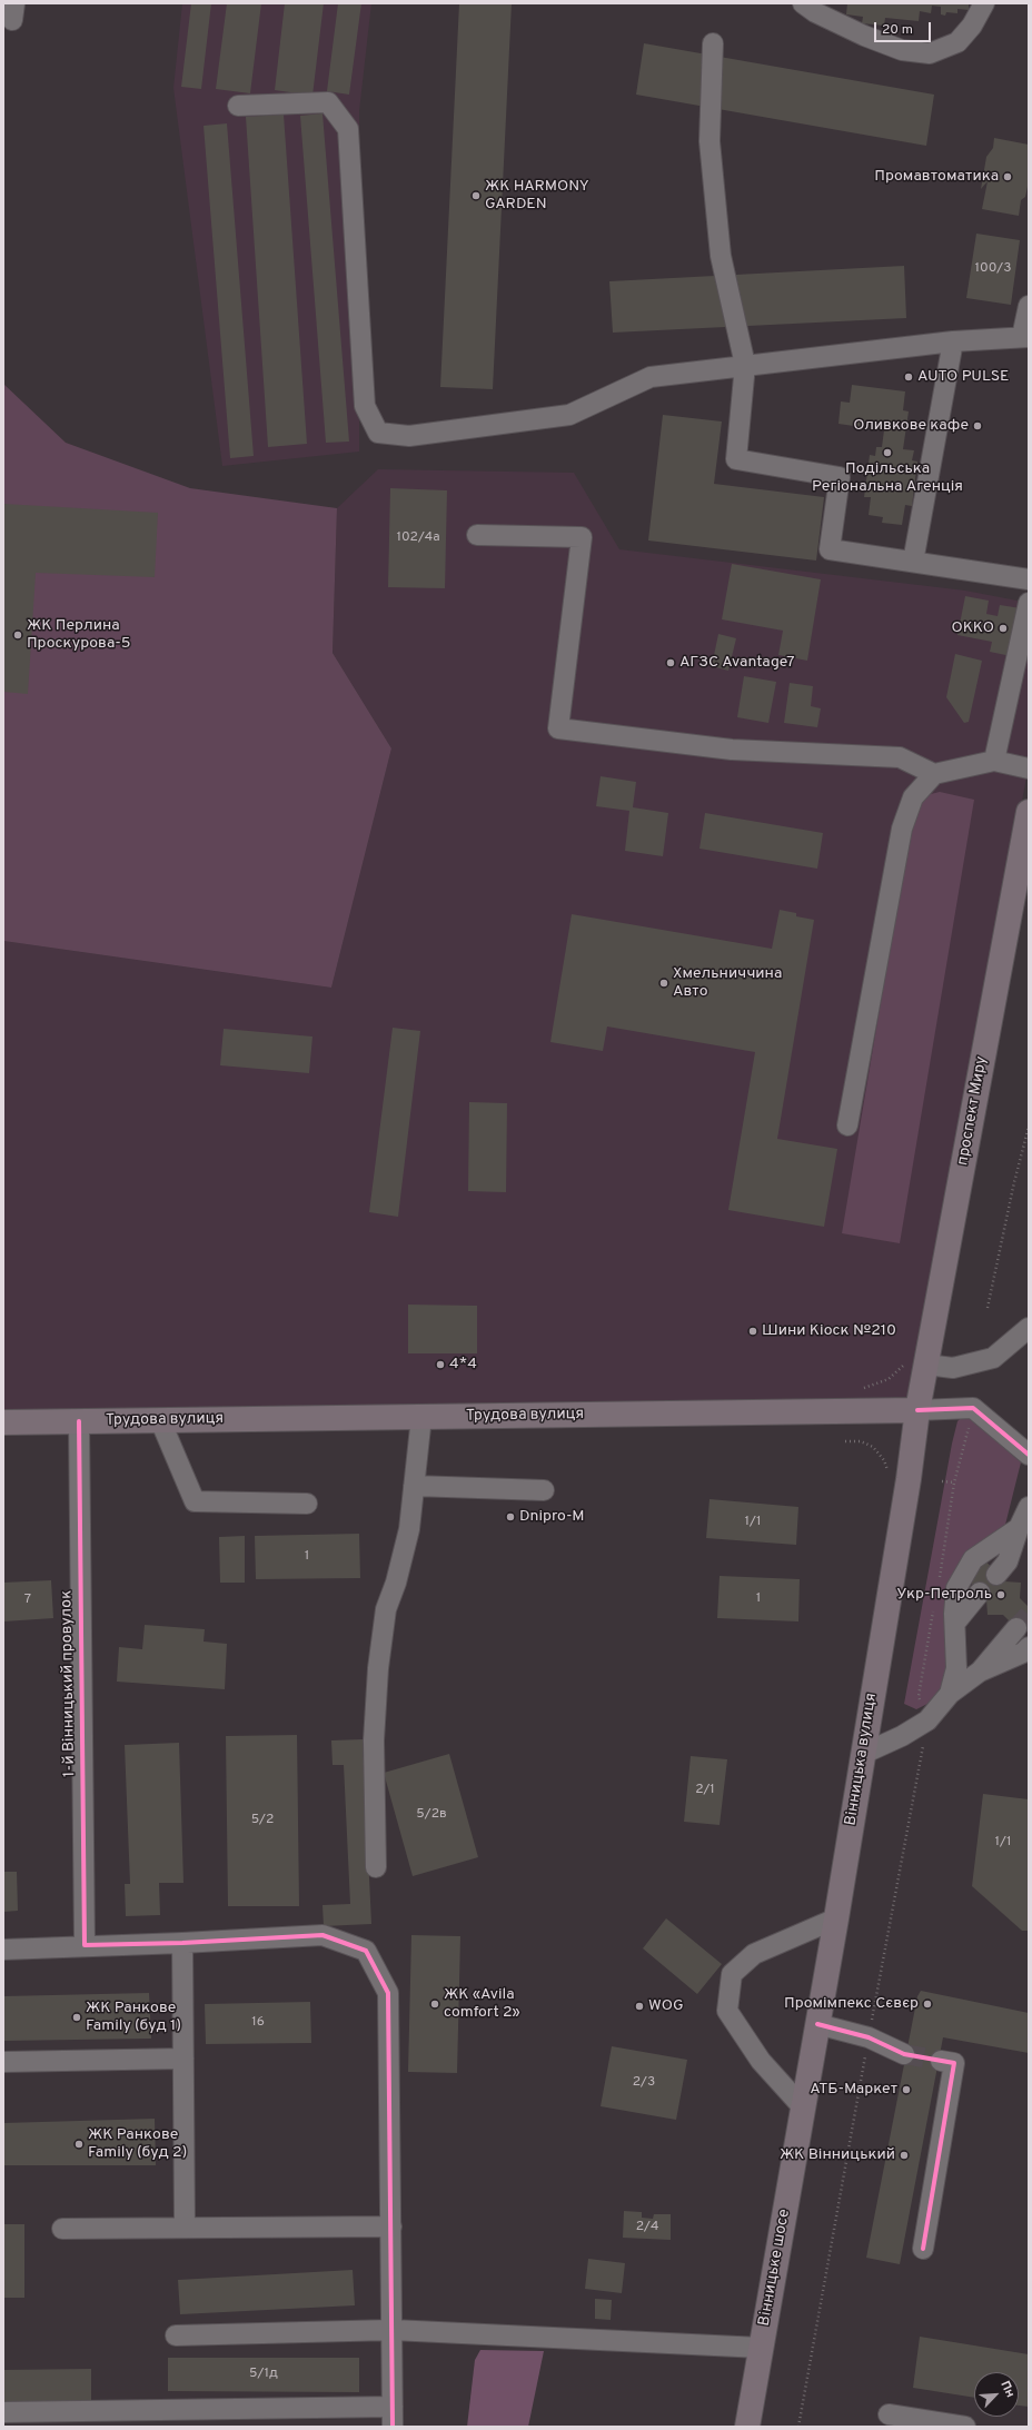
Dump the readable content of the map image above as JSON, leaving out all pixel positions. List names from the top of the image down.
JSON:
{
  "streets": {
    "main road": [
      "проспект Миру",
      "Трудова вулиця",
      "Вінницька вулиця",
      "Вінницьке шосе"
    ],
    "street": ["1-й Вінницький провулок"]
  },
  "crossings": [
    ["проспект Миру", "Трудова вулиця"],
    ["проспект Миру", "Вінницька вулиця"],
    ["Трудова вулиця", "1-й Вінницький провулок"],
    ["Трудова вулиця", "Вінницька вулиця"],
    ["Вінницька вулиця", "Вінницьке шосе"]
  ],
  "places": [
    "Промавтоматика",
    "ЖК HARMONY GARDEN",
    "AUTO PULSE",
    "Оливкове кафе",
    "Подільська Регіональна Агенція",
    "ОККО",
    "ЖК Перлина Проскурова-5",
    "АГЗС Avantage7",
    "Хмельниччина Авто",
    "Шини Кіоск №210",
    "4*4",
    "Dnipro-M",
    "Укр-Петроль",
    "ЖК «Avila comfort 2»",
    "Промімпекс Сєвєр",
    "WOG",
    "ЖК Ранкове Family (буд 1)",
    "АТБ-Маркет",
    "ЖК Ранкове Family (буд 2)",
    "ЖК Вінницький"
  ],
  "house_numbers": [
    "100/3",
    "102/4а",
    "1/1",
    "1",
    "1",
    "7",
    "2/1",
    "5/2в",
    "5/2",
    "1/1",
    "16",
    "2/3",
    "2/4",
    "5/1д"
  ],
  "scale_bar": "20 m",
  "north": "top right"
}
